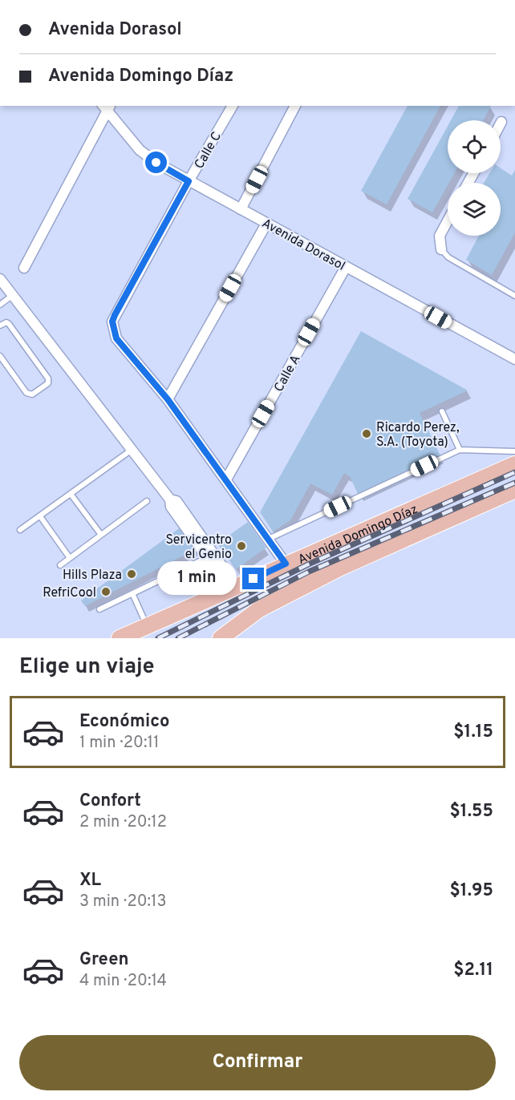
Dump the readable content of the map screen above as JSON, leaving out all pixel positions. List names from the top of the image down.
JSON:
{
  "streets": {
    "main road": ["Avenida Domingo Díaz"],
    "street": ["Calle C", "Avenida Dorasol", "Calle A"]
  },
  "crossings": [
    ["Calle C", "Avenida Dorasol"],
    ["Avenida Dorasol", "Calle A"]
  ],
  "places": [
    "Ricardo Perez, S.A. (Toyota)",
    "Servicentro el Genio",
    "Hills Plaza",
    "RefriCool"
  ],
  "page": {
    "banner": ["Avenida Dorasol", "Avenida Domingo Díaz"],
    "bubble": "1 min",
    "heading": "Elige un viaje",
    "list": [
      {
        "name": "Económico",
        "note": "1 min · 20:11",
        "value": "$1.15"
      },
      {
        "name": "Confort",
        "note": "2 min · 20:12",
        "value": "$1.55"
      },
      {
        "name": "XL",
        "note": "3 min · 20:13",
        "value": "$1.95"
      },
      {
        "name": "Green",
        "note": "4 min · 20:14",
        "value": "$2.11"
      }
    ],
    "buttons": "Confirmar"
  }
}
